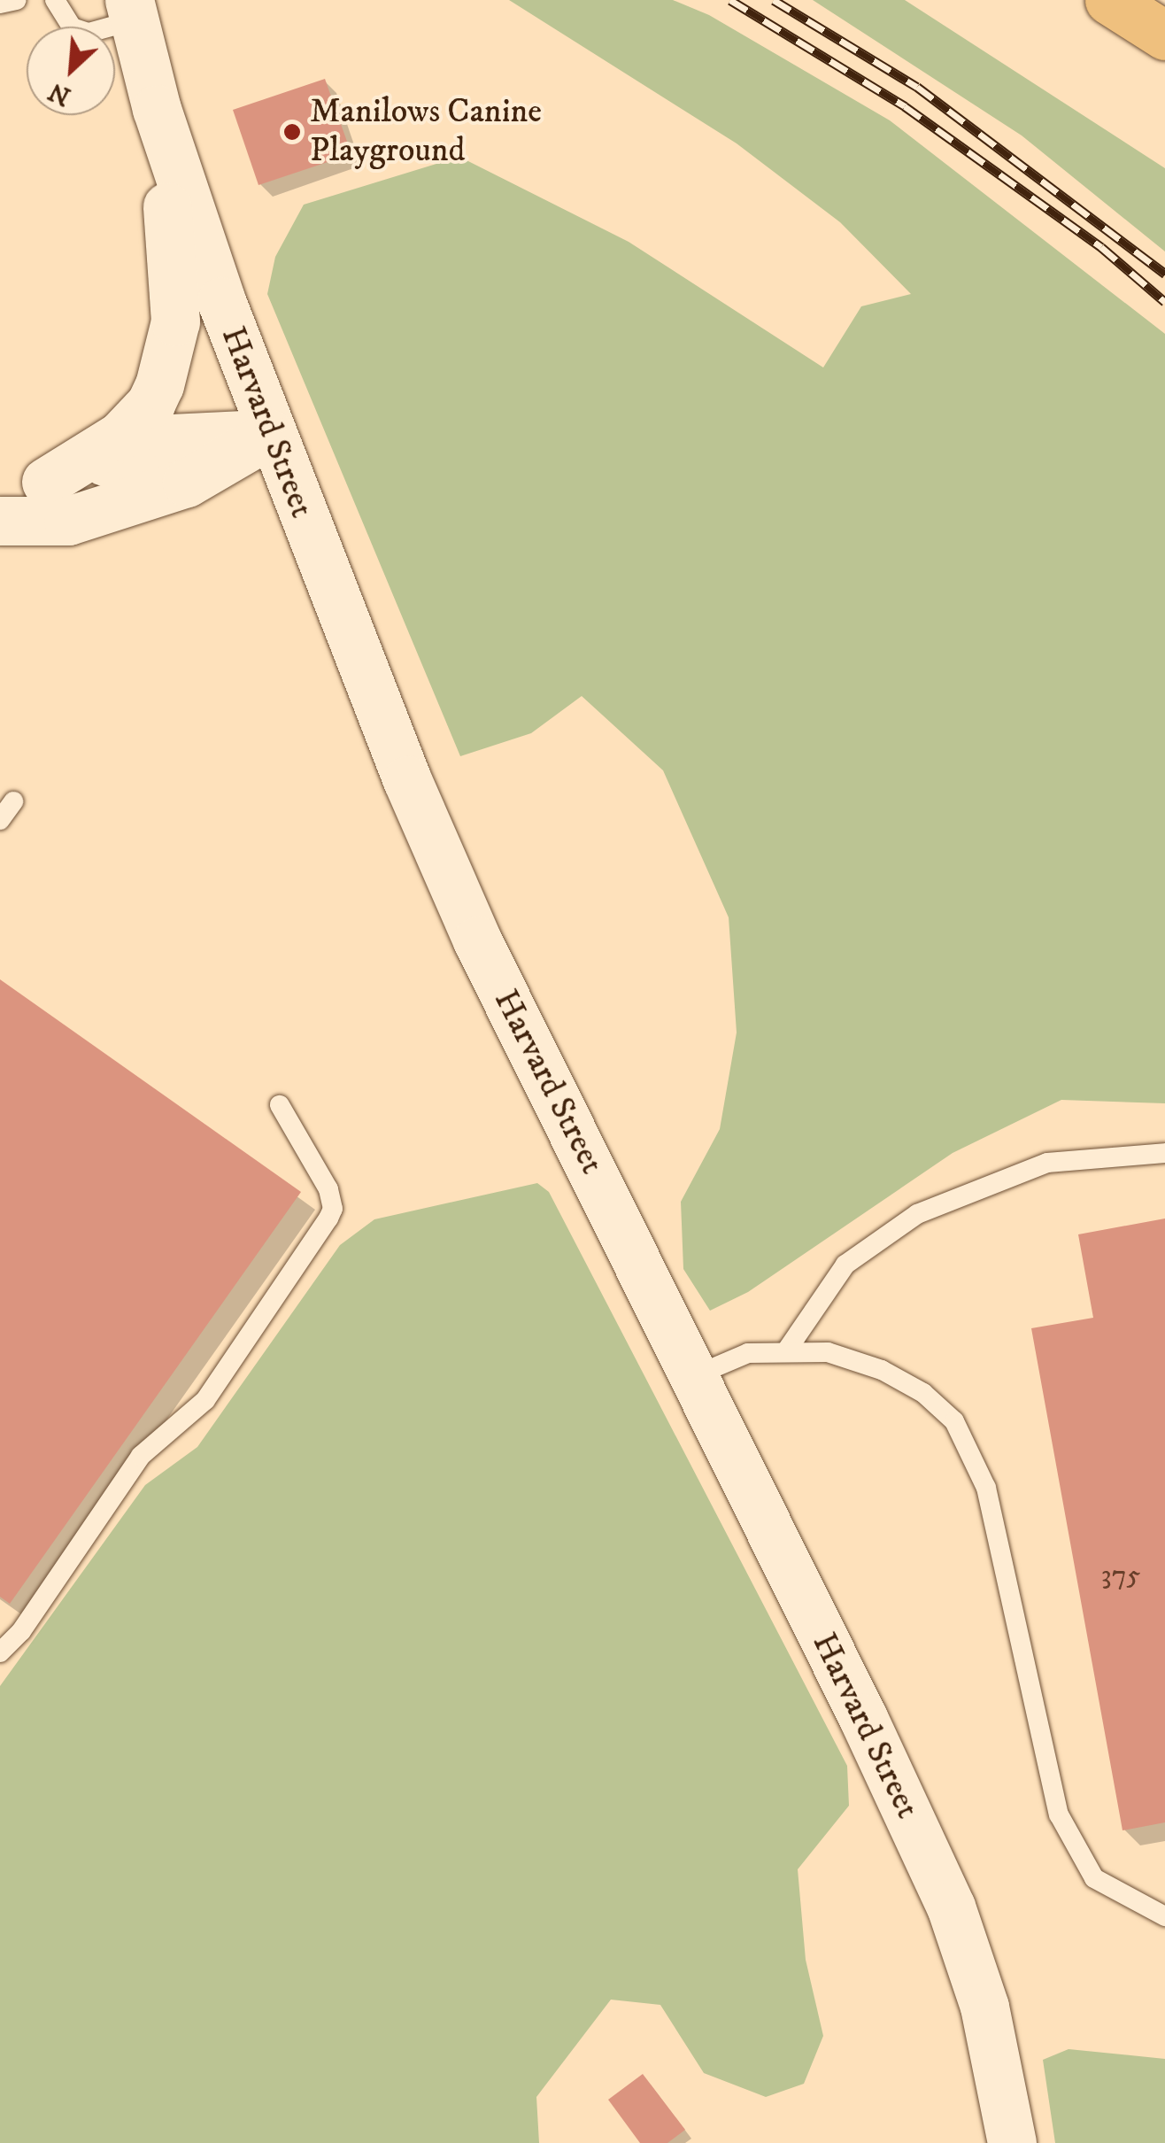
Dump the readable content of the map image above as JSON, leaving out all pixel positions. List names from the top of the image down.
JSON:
{
  "streets": {
    "main road": ["Harvard Street"]
  },
  "places": ["Manilows Canine Playground"],
  "house_numbers": ["375"],
  "north": "bottom left"
}
